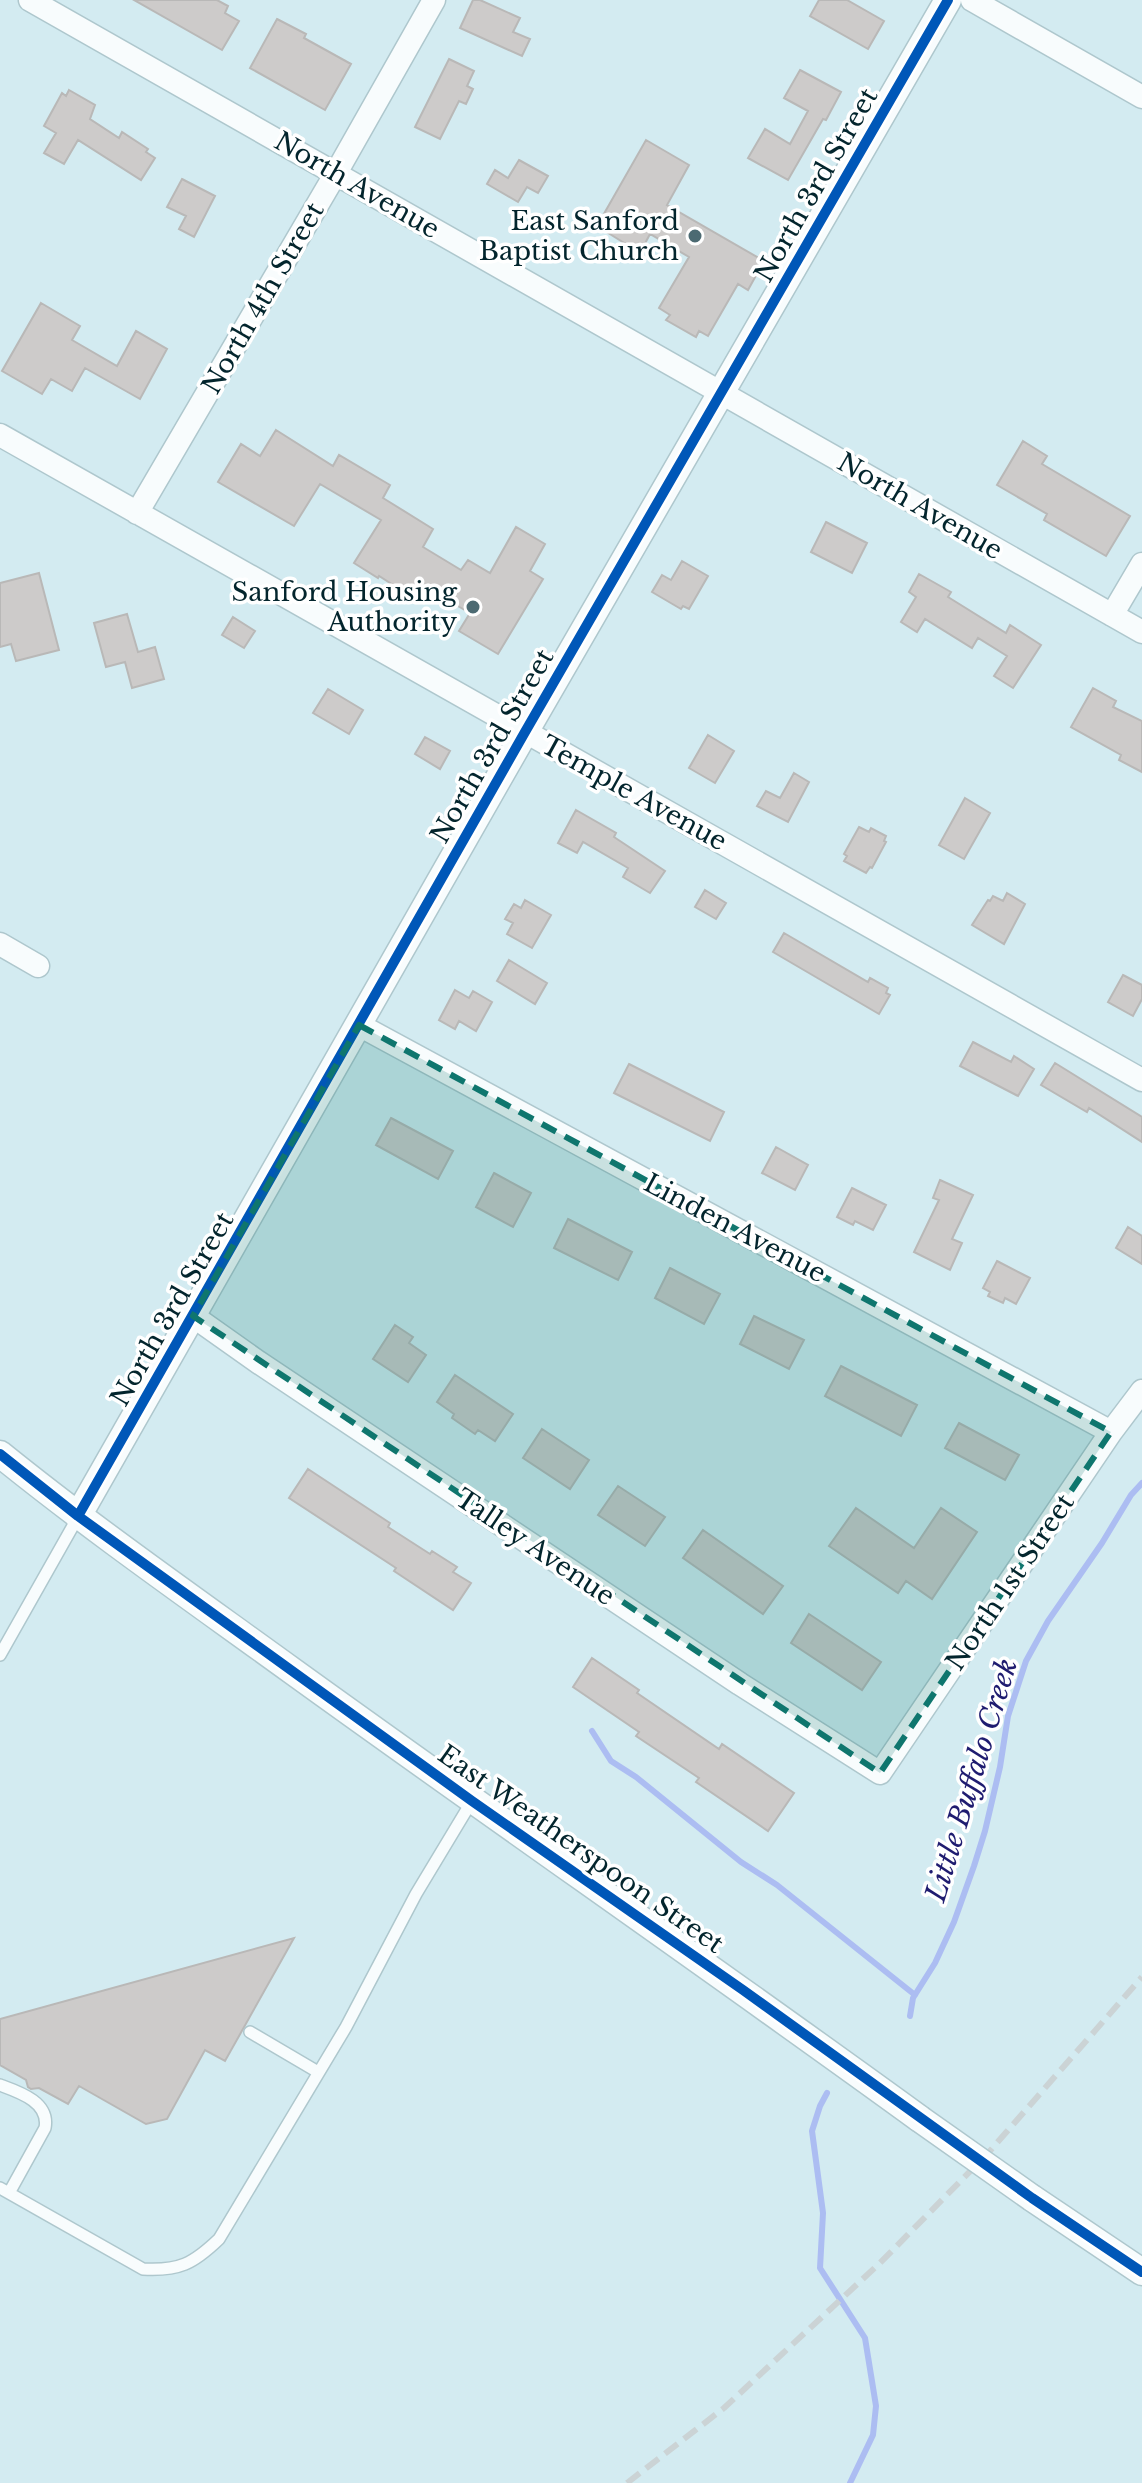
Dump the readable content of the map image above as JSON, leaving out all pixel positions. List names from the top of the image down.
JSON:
{
  "streets": {
    "street": [
      "North Avenue",
      "North 3rd Street",
      "North 4th Street",
      "Temple Avenue",
      "Linden Avenue",
      "Talley Avenue",
      "North 1st Street",
      "East Weatherspoon Street"
    ]
  },
  "crossings": [
    ["North Avenue", "North 3rd Street"],
    ["North Avenue", "North 4th Street"],
    ["North 3rd Street", "Temple Avenue"],
    ["North 3rd Street", "Linden Avenue"],
    ["North 3rd Street", "Talley Avenue"],
    ["North 3rd Street", "East Weatherspoon Street"],
    ["North 4th Street", "Temple Avenue"],
    ["Linden Avenue", "North 1st Street"],
    ["Talley Avenue", "North 1st Street"]
  ],
  "water": ["Little Buffalo Creek"],
  "places": ["East Sanford Baptist Church", "Sanford Housing Authority"]
}
